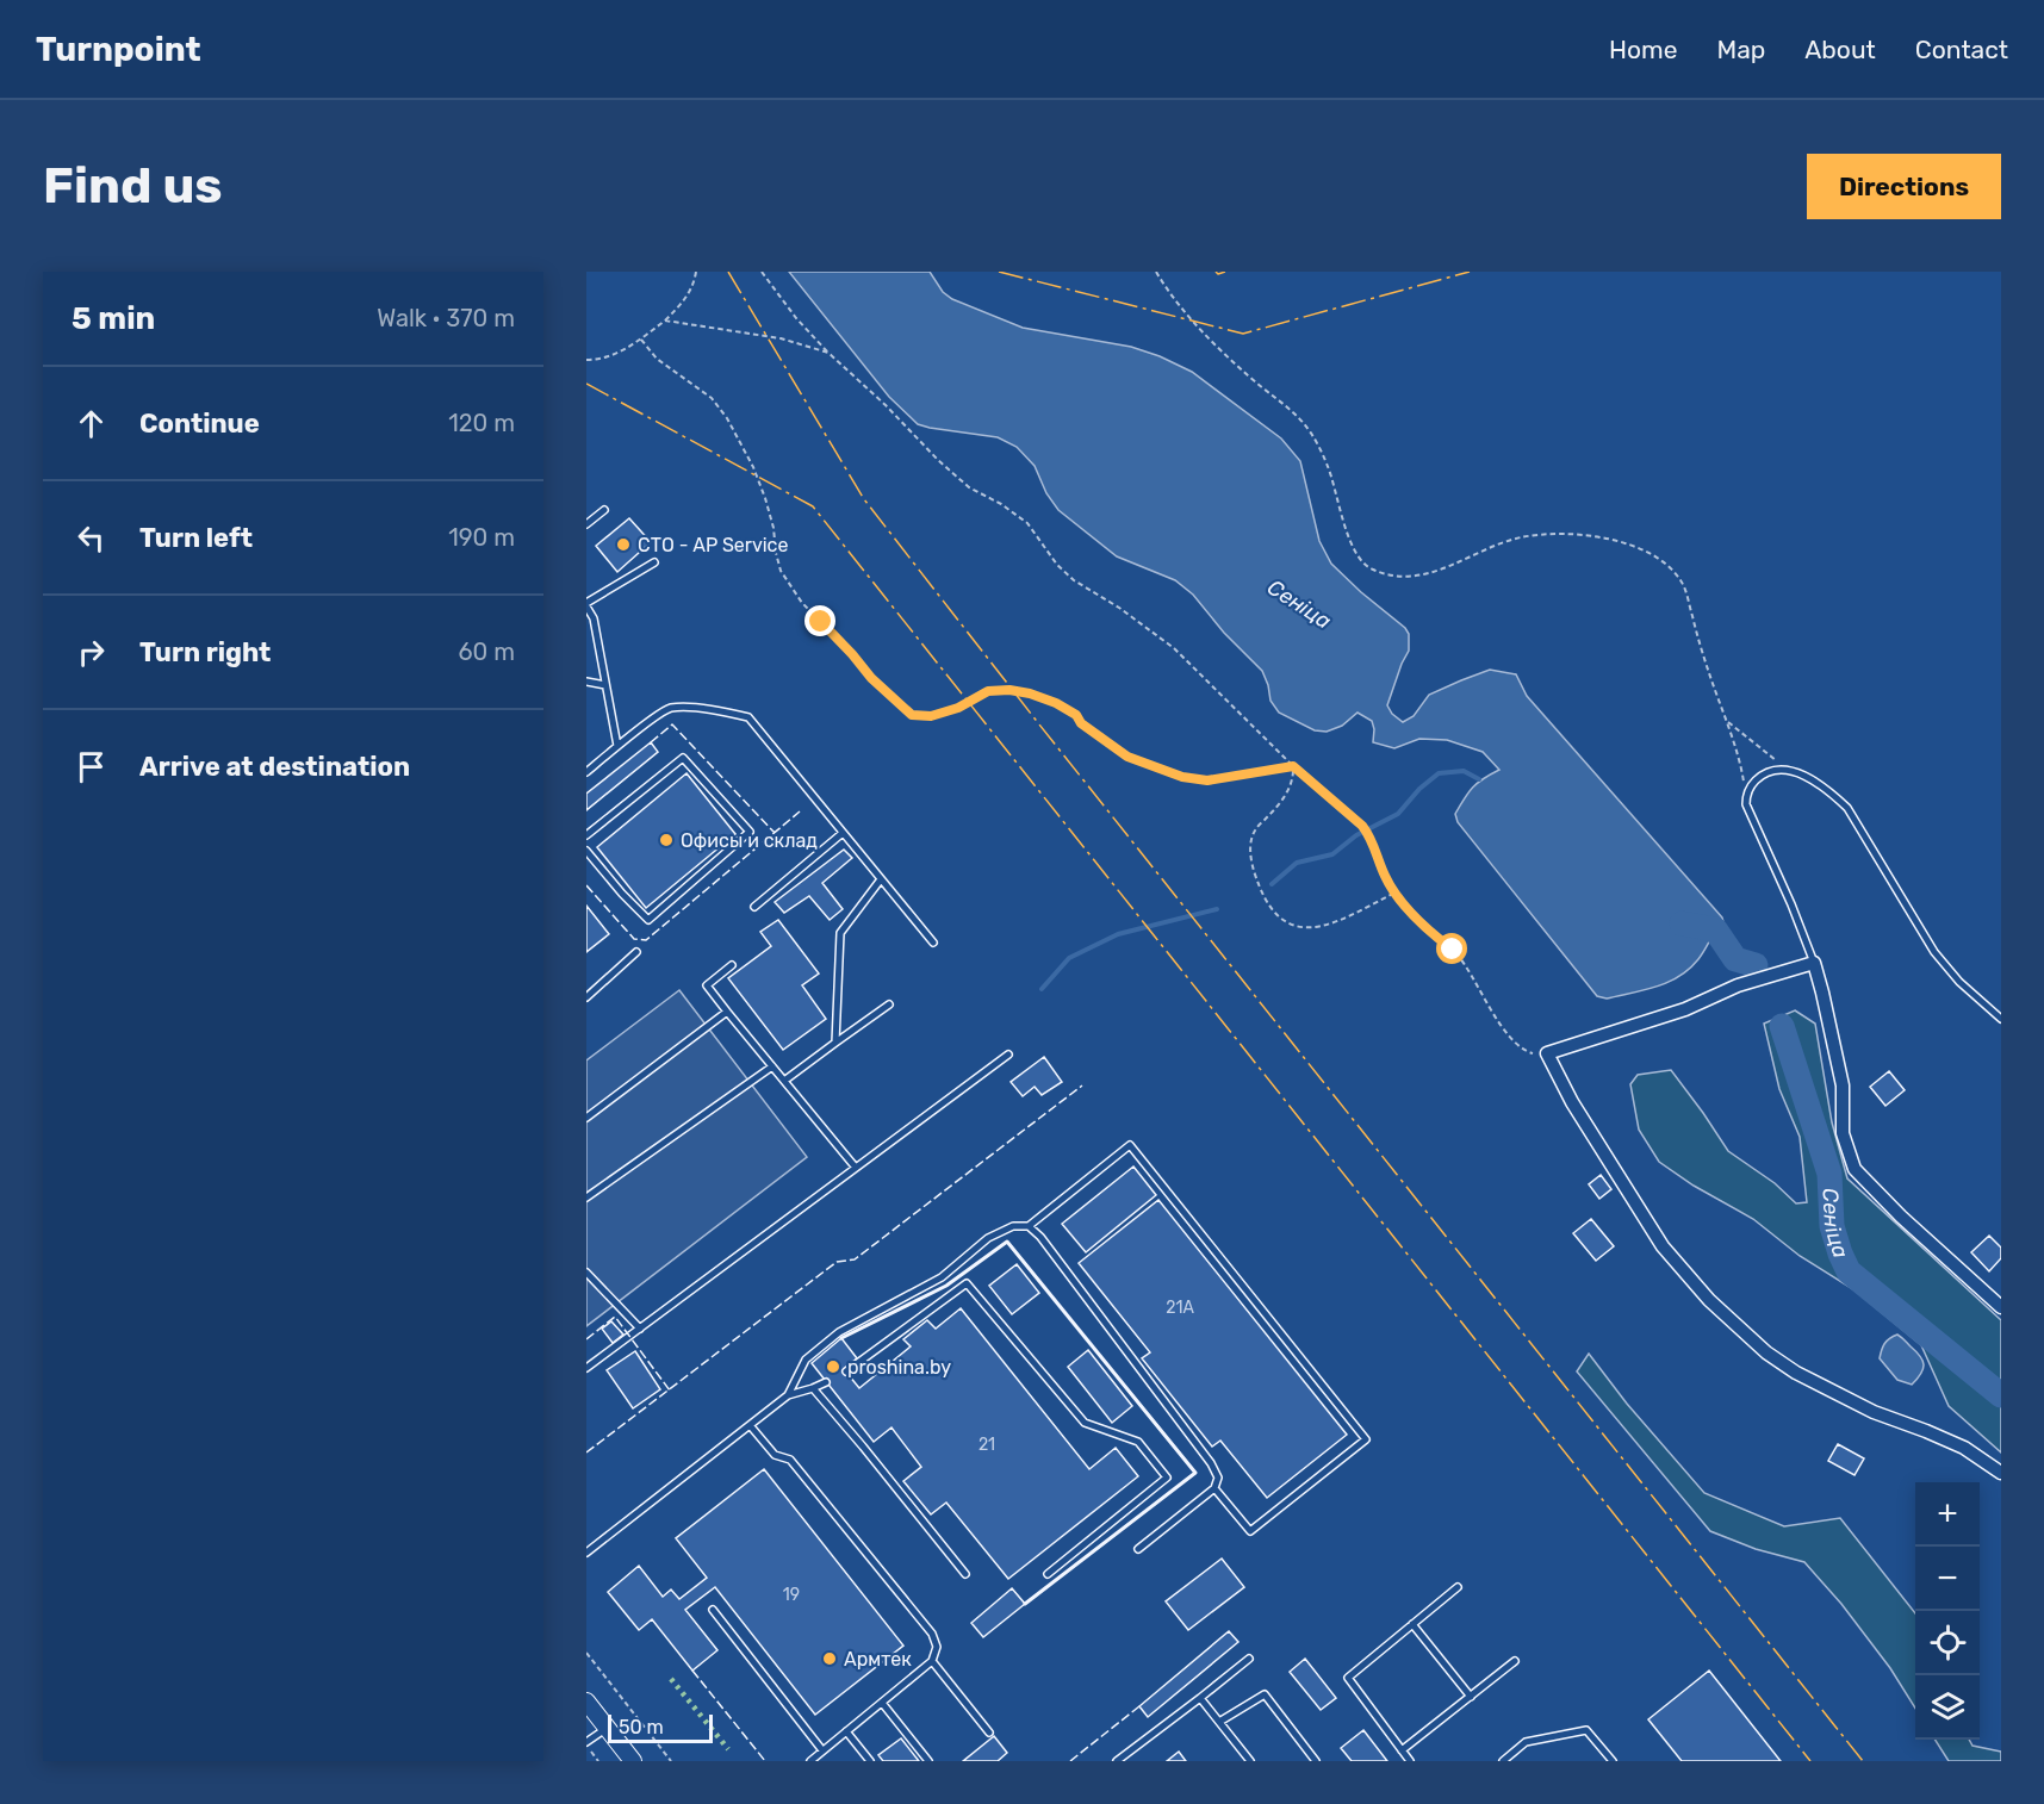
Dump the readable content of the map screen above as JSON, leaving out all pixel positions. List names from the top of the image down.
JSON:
{
  "water": ["Сеніца"],
  "places": [
    "СТО - AP Service",
    "Офисы и склад",
    "proshina.by",
    "Армтек"
  ],
  "house_numbers": ["21А", "21", "19"],
  "scale_bar": "50 m",
  "page": {
    "header": "Turnpoint",
    "nav": [
      "Home",
      "Map",
      "About",
      "Contact"
    ],
    "buttons": "Directions",
    "title": "Find us",
    "heading": ["5 min", "Walk · 370 m"],
    "list": [
      ["Continue", "120 m"],
      ["Turn left", "190 m"],
      ["Turn right", "60 m"],
      "Arrive at destination"
    ],
    "map_buttons": ["+", "−"],
    "scale": "50 m"
  }
}
